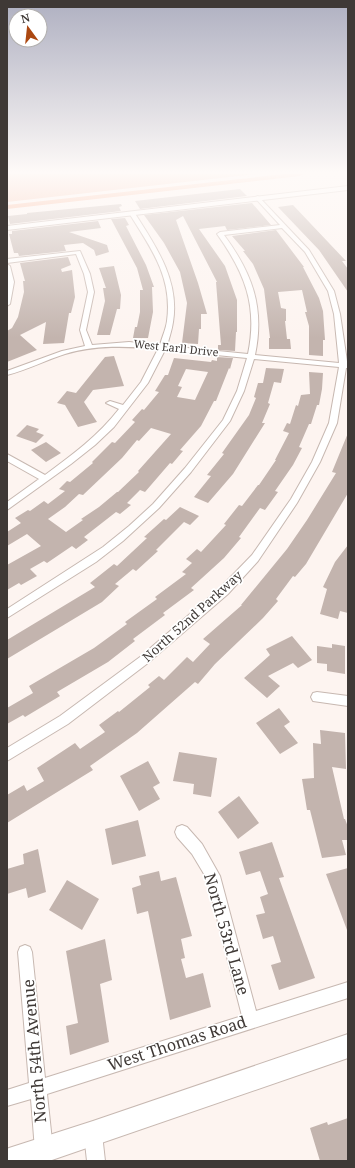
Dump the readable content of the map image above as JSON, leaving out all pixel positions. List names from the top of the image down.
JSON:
{
  "streets": {
    "street": [
      "West Earll Drive",
      "North 52nd Parkway",
      "North 53rd Lane",
      "West Thomas Road",
      "North 54th Avenue"
    ]
  },
  "crossings": [
    ["West Earll Drive", "North 52nd Parkway"],
    ["North 53rd Lane", "West Thomas Road"],
    ["West Thomas Road", "North 54th Avenue"]
  ],
  "north": "top"
}
